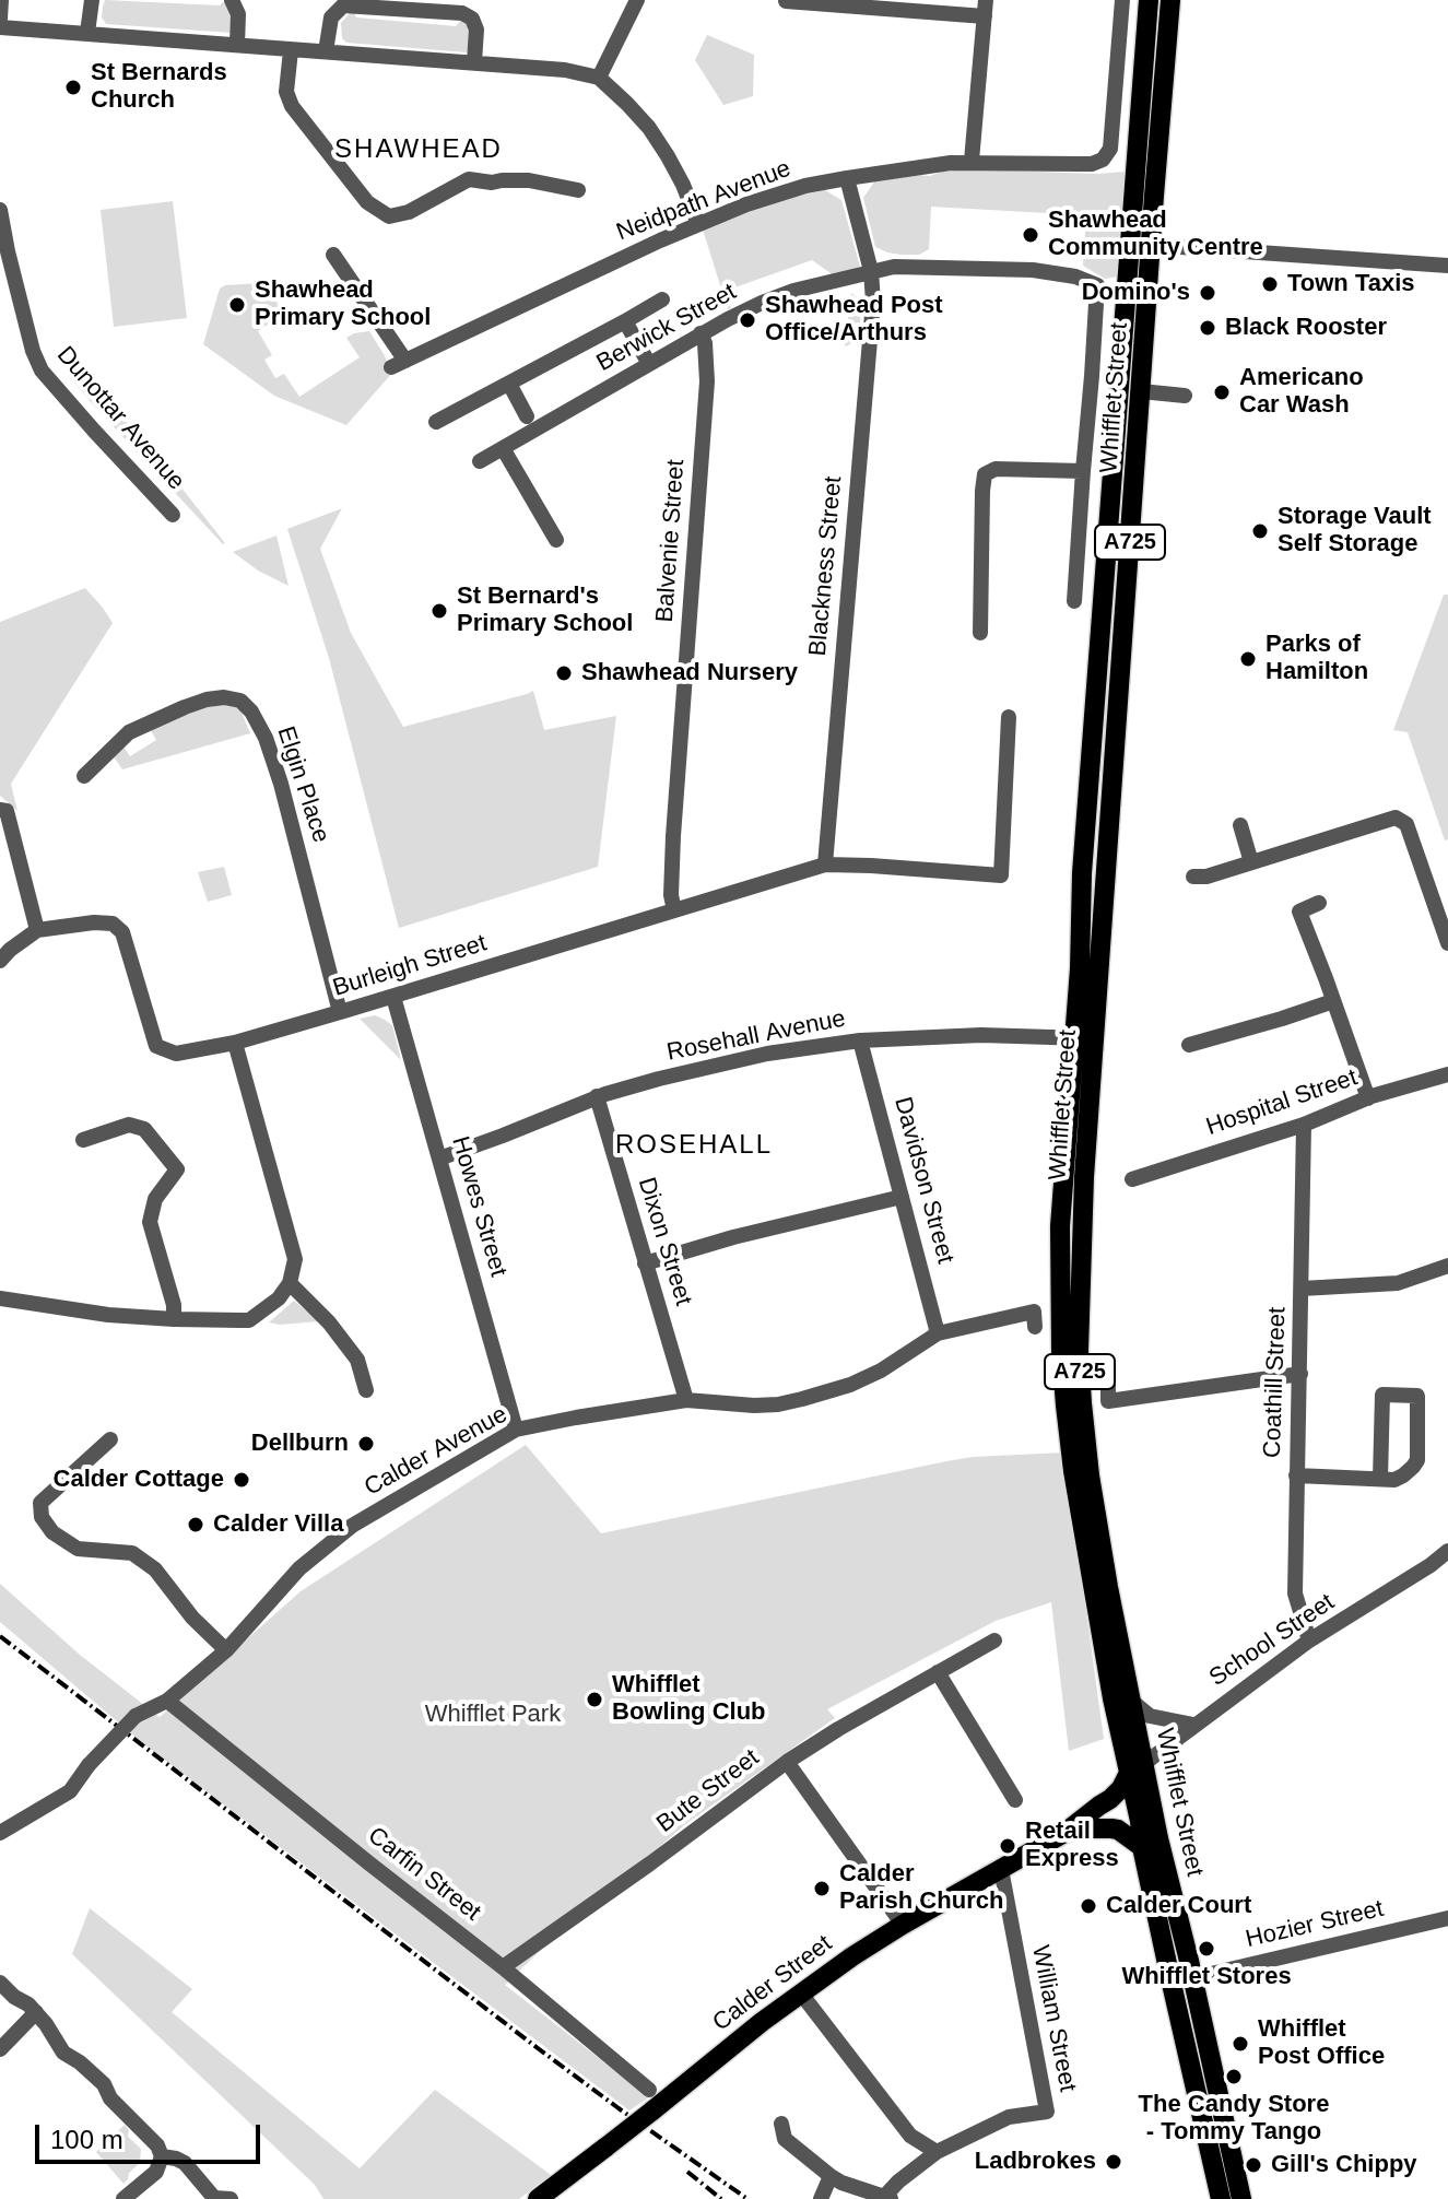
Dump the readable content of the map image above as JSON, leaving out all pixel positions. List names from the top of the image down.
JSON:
{
  "streets": {
    "main road": ["Whifflet Street", "A725", "Calder Street"],
    "street": [
      "Neidpath Avenue",
      "Berwick Street",
      "Dunottar Avenue",
      "Balvenie Street",
      "Blackness Street",
      "Elgin Place",
      "Burleigh Street",
      "Rosehall Avenue",
      "Hospital Street",
      "Davidson Street",
      "Howes Street",
      "Dixon Street",
      "Coathill Street",
      "Calder Avenue",
      "School Street",
      "Bute Street",
      "Carfin Street",
      "Hozier Street",
      "William Street"
    ]
  },
  "crossings": [
    ["Neidpath Avenue", "Blackness Street"],
    ["Berwick Street", "Balvenie Street"],
    ["Berwick Street", "Blackness Street"],
    ["Whifflet Street", "Rosehall Avenue"],
    ["Whifflet Street", "School Street"],
    ["Whifflet Street", "Hozier Street"],
    ["Whifflet Street", "Calder Street"],
    ["Balvenie Street", "Burleigh Street"],
    ["Blackness Street", "Burleigh Street"],
    ["Elgin Place", "Burleigh Street"],
    ["Burleigh Street", "Howes Street"],
    ["Rosehall Avenue", "Davidson Street"],
    ["Rosehall Avenue", "Howes Street"],
    ["Rosehall Avenue", "Dixon Street"],
    ["Hospital Street", "Coathill Street"],
    ["Davidson Street", "Calder Avenue"],
    ["Howes Street", "Calder Avenue"],
    ["Dixon Street", "Calder Avenue"],
    ["Coathill Street", "School Street"],
    ["Calder Avenue", "Carfin Street"],
    ["School Street", "Calder Street"],
    ["Bute Street", "Carfin Street"],
    ["Calder Street", "William Street"]
  ],
  "districts": ["SHAWHEAD", "ROSEHALL"],
  "parks": ["Whifflet Park"],
  "places": [
    "St Bernards Church",
    "Shawhead Community Centre",
    "Town Taxis",
    "Domino's",
    "Shawhead Primary School",
    "Shawhead Post Office/Arthurs",
    "Black Rooster",
    "Americano Car Wash",
    "Storage Vault Self Storage",
    "St Bernard's Primary School",
    "Parks of Hamilton",
    "Shawhead Nursery",
    "Dellburn",
    "Calder Cottage",
    "Calder Villa",
    "Whifflet Bowling Club",
    "Retail Express",
    "Calder Parish Church",
    "Calder Court",
    "Whifflet Stores",
    "Whifflet Post Office",
    "The Candy Store - Tommy Tango",
    "Ladbrokes",
    "Gill's Chippy"
  ],
  "scale_bar": "100 m"
}
